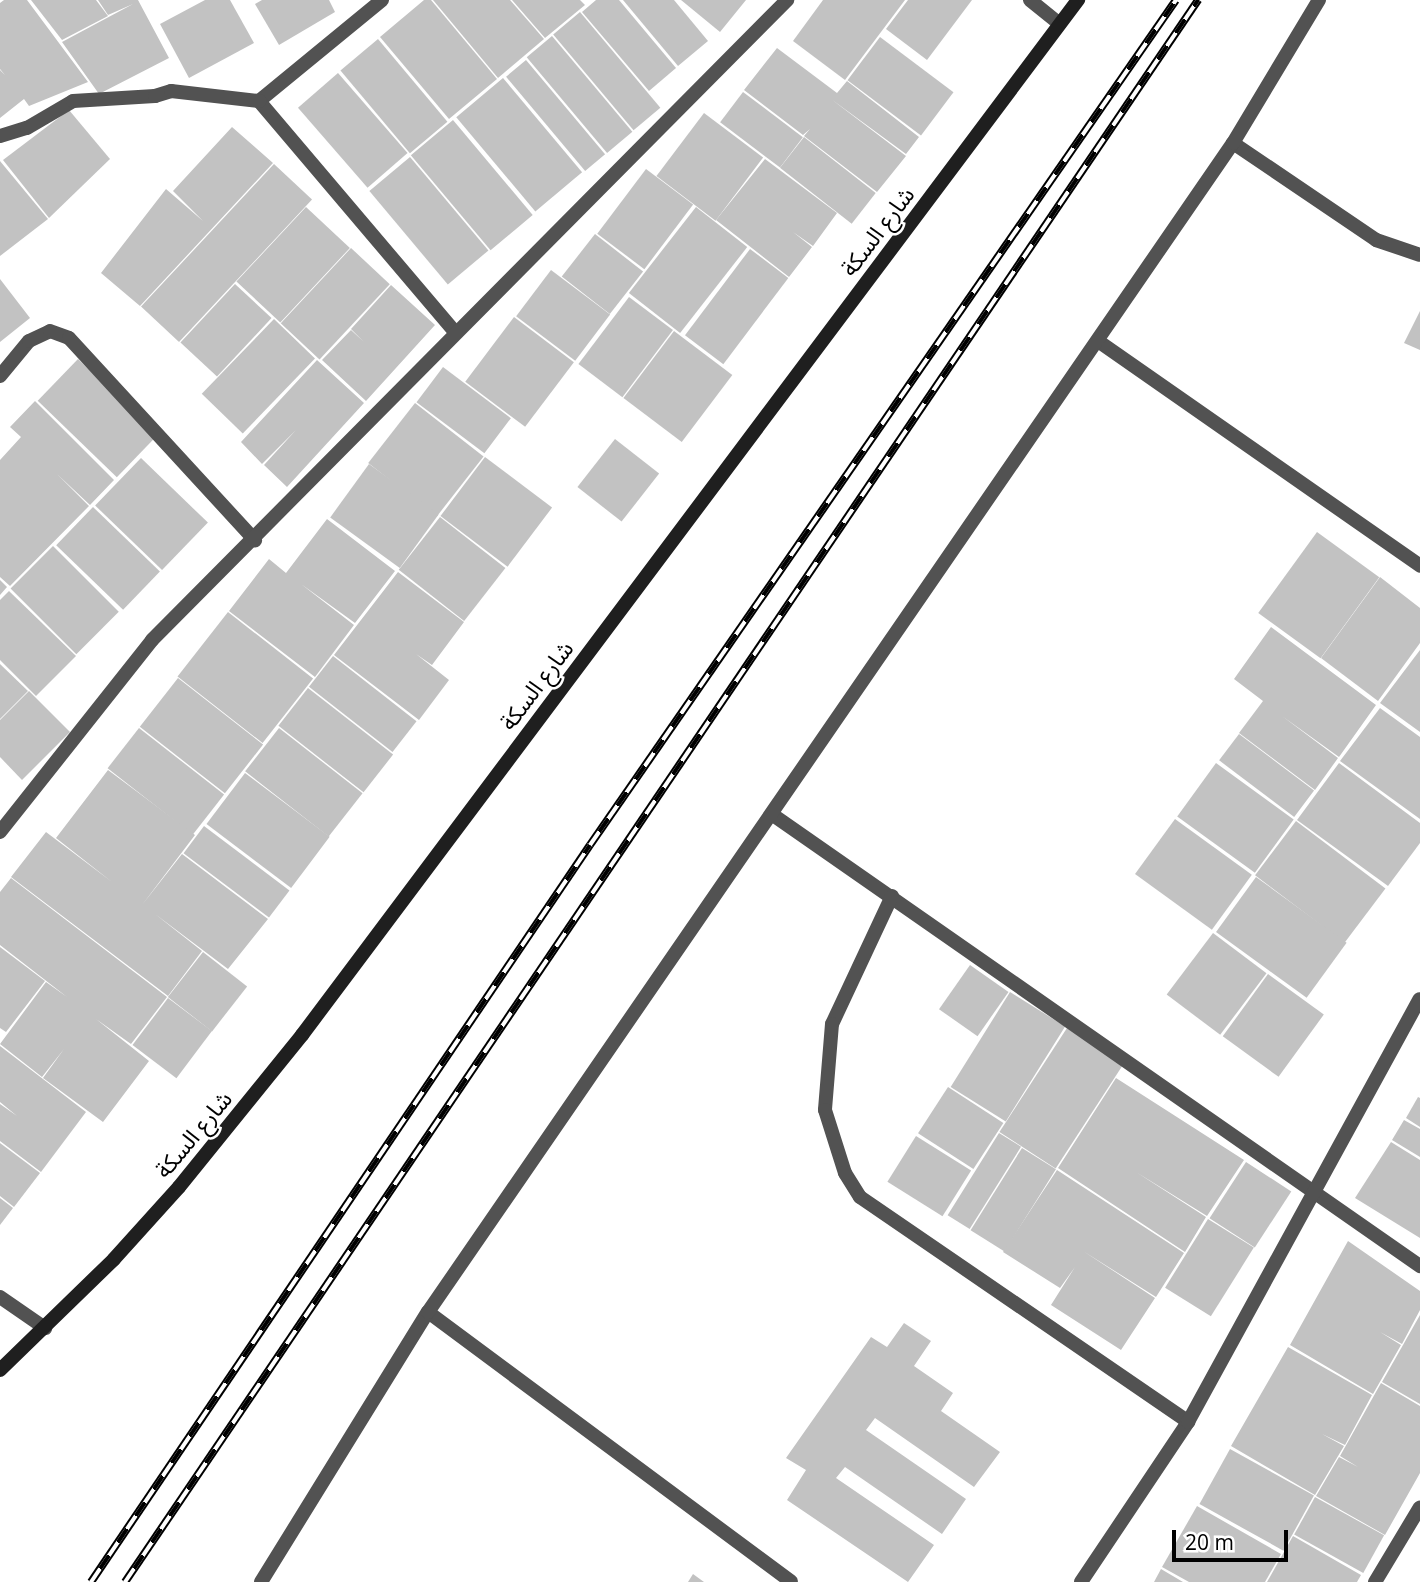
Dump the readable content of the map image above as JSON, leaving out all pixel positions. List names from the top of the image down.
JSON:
{
  "streets": {
    "street": ["شارع السكة"]
  },
  "scale_bar": "20 m"
}
